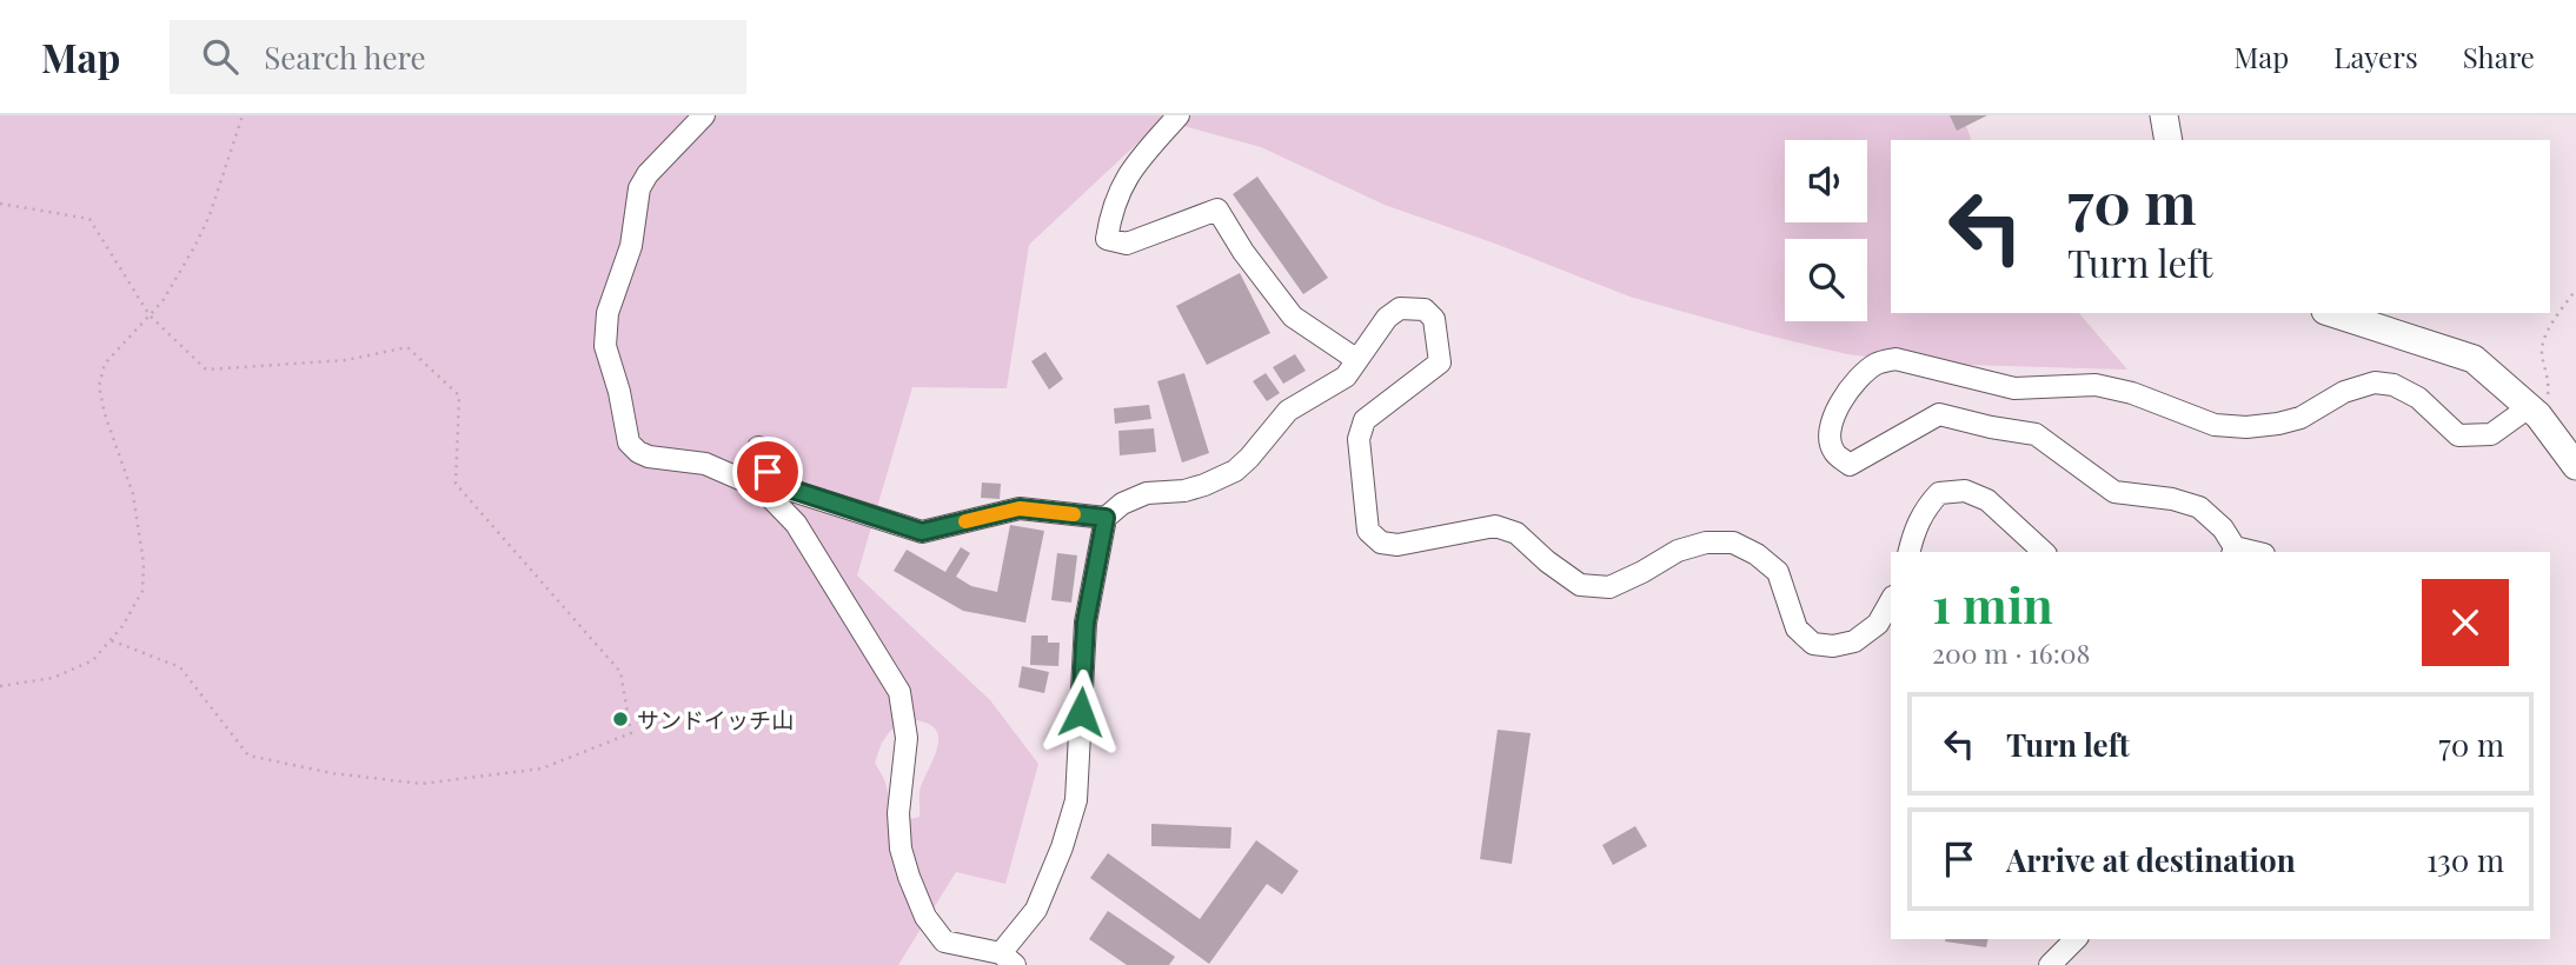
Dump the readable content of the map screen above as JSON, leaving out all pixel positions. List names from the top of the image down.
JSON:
{
  "places": ["サンドイッチ山"],
  "page": {
    "header": "Map",
    "search": "Search here",
    "nav": ["Map", "Layers", "Share"],
    "turn": ["70 m", "Turn left"],
    "heading": ["1 min", "200 m · 16:08"],
    "list": [
      {
        "name": "Turn left",
        "value": "70 m"
      },
      {
        "name": "Arrive at destination",
        "value": "130 m"
      }
    ]
  }
}
